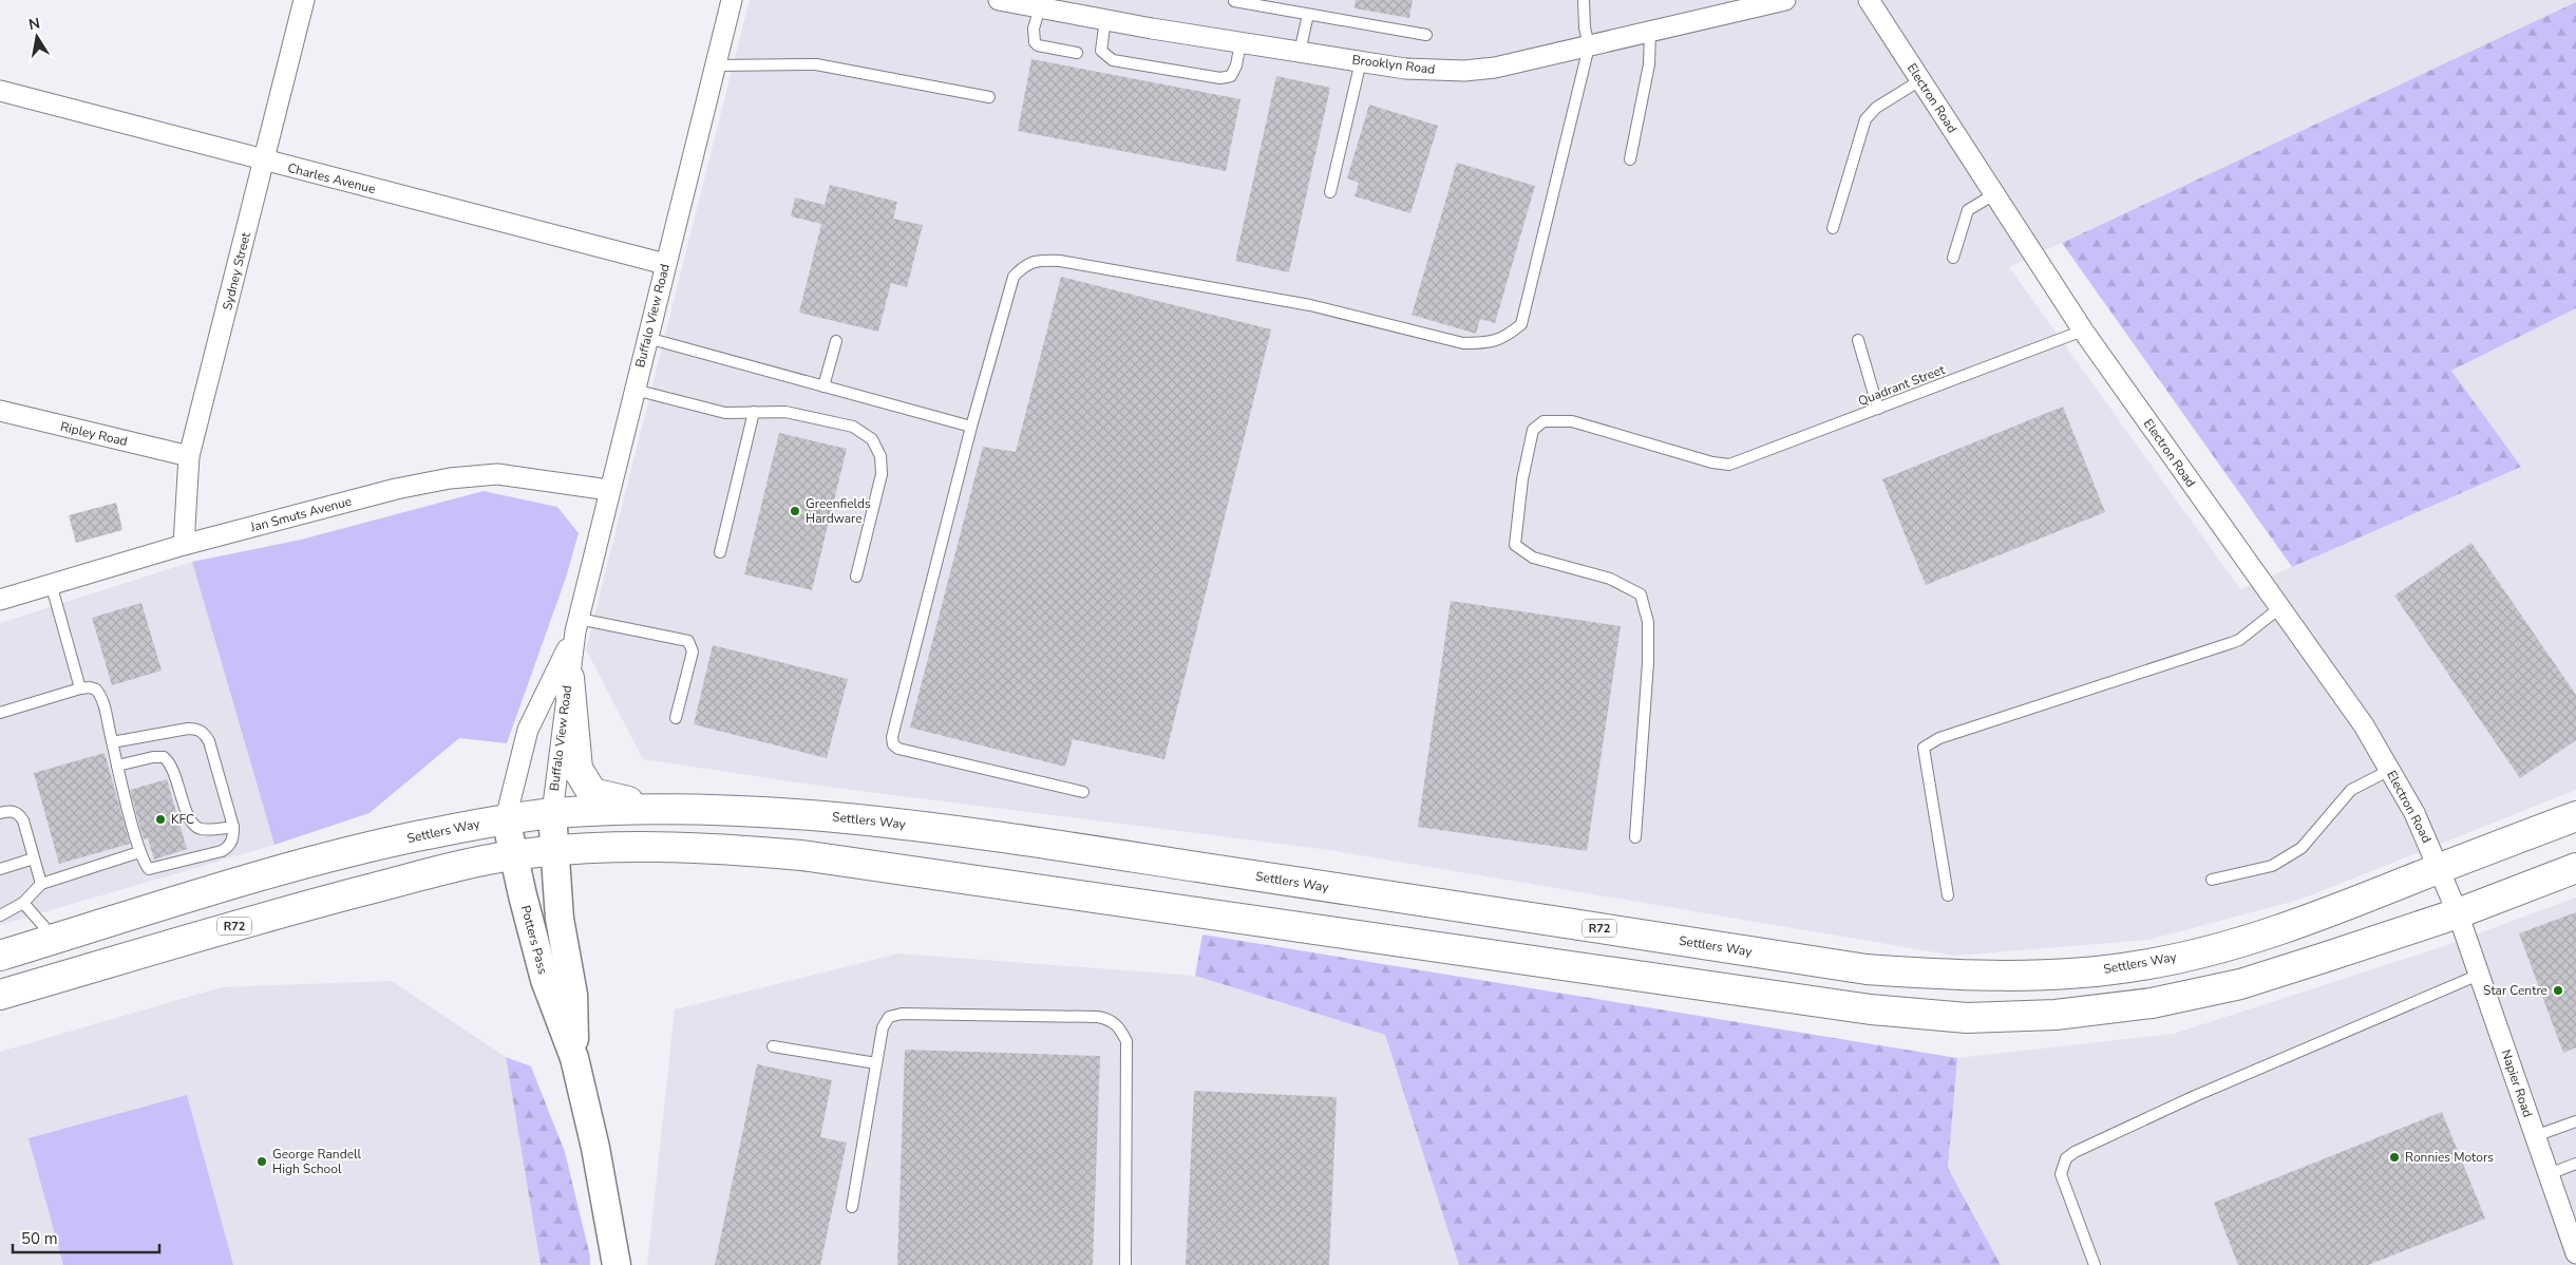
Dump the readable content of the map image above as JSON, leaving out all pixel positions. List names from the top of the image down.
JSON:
{
  "streets": {
    "main road": ["Settlers Way", "R72"],
    "street": [
      "Brooklyn Road",
      "Electron Road",
      "Charles Avenue",
      "Sydney Street",
      "Buffalo View Road",
      "Ripley Road",
      "Jan Smuts Avenue",
      "Potters Pass",
      "Napier Road"
    ],
    "lane": ["Quadrant Street"]
  },
  "crossings": [
    ["Electron Road", "Quadrant Street"],
    ["Electron Road", "Settlers Way"],
    ["Electron Road", "R72"],
    ["Electron Road", "Napier Road"],
    ["Charles Avenue", "Sydney Street"],
    ["Charles Avenue", "Buffalo View Road"],
    ["Sydney Street", "Ripley Road"],
    ["Sydney Street", "Jan Smuts Avenue"],
    ["Buffalo View Road", "Jan Smuts Avenue"],
    ["Buffalo View Road", "Settlers Way"],
    ["Buffalo View Road", "Potters Pass"],
    ["Settlers Way", "Potters Pass"],
    ["R72", "Potters Pass"],
    ["R72", "Napier Road"]
  ],
  "places": [
    "Greenfields Hardware",
    "KFC",
    "Star Centre",
    "Ronnies Motors",
    "George Randell High School"
  ],
  "scale_bar": "50 m",
  "north": "top"
}
